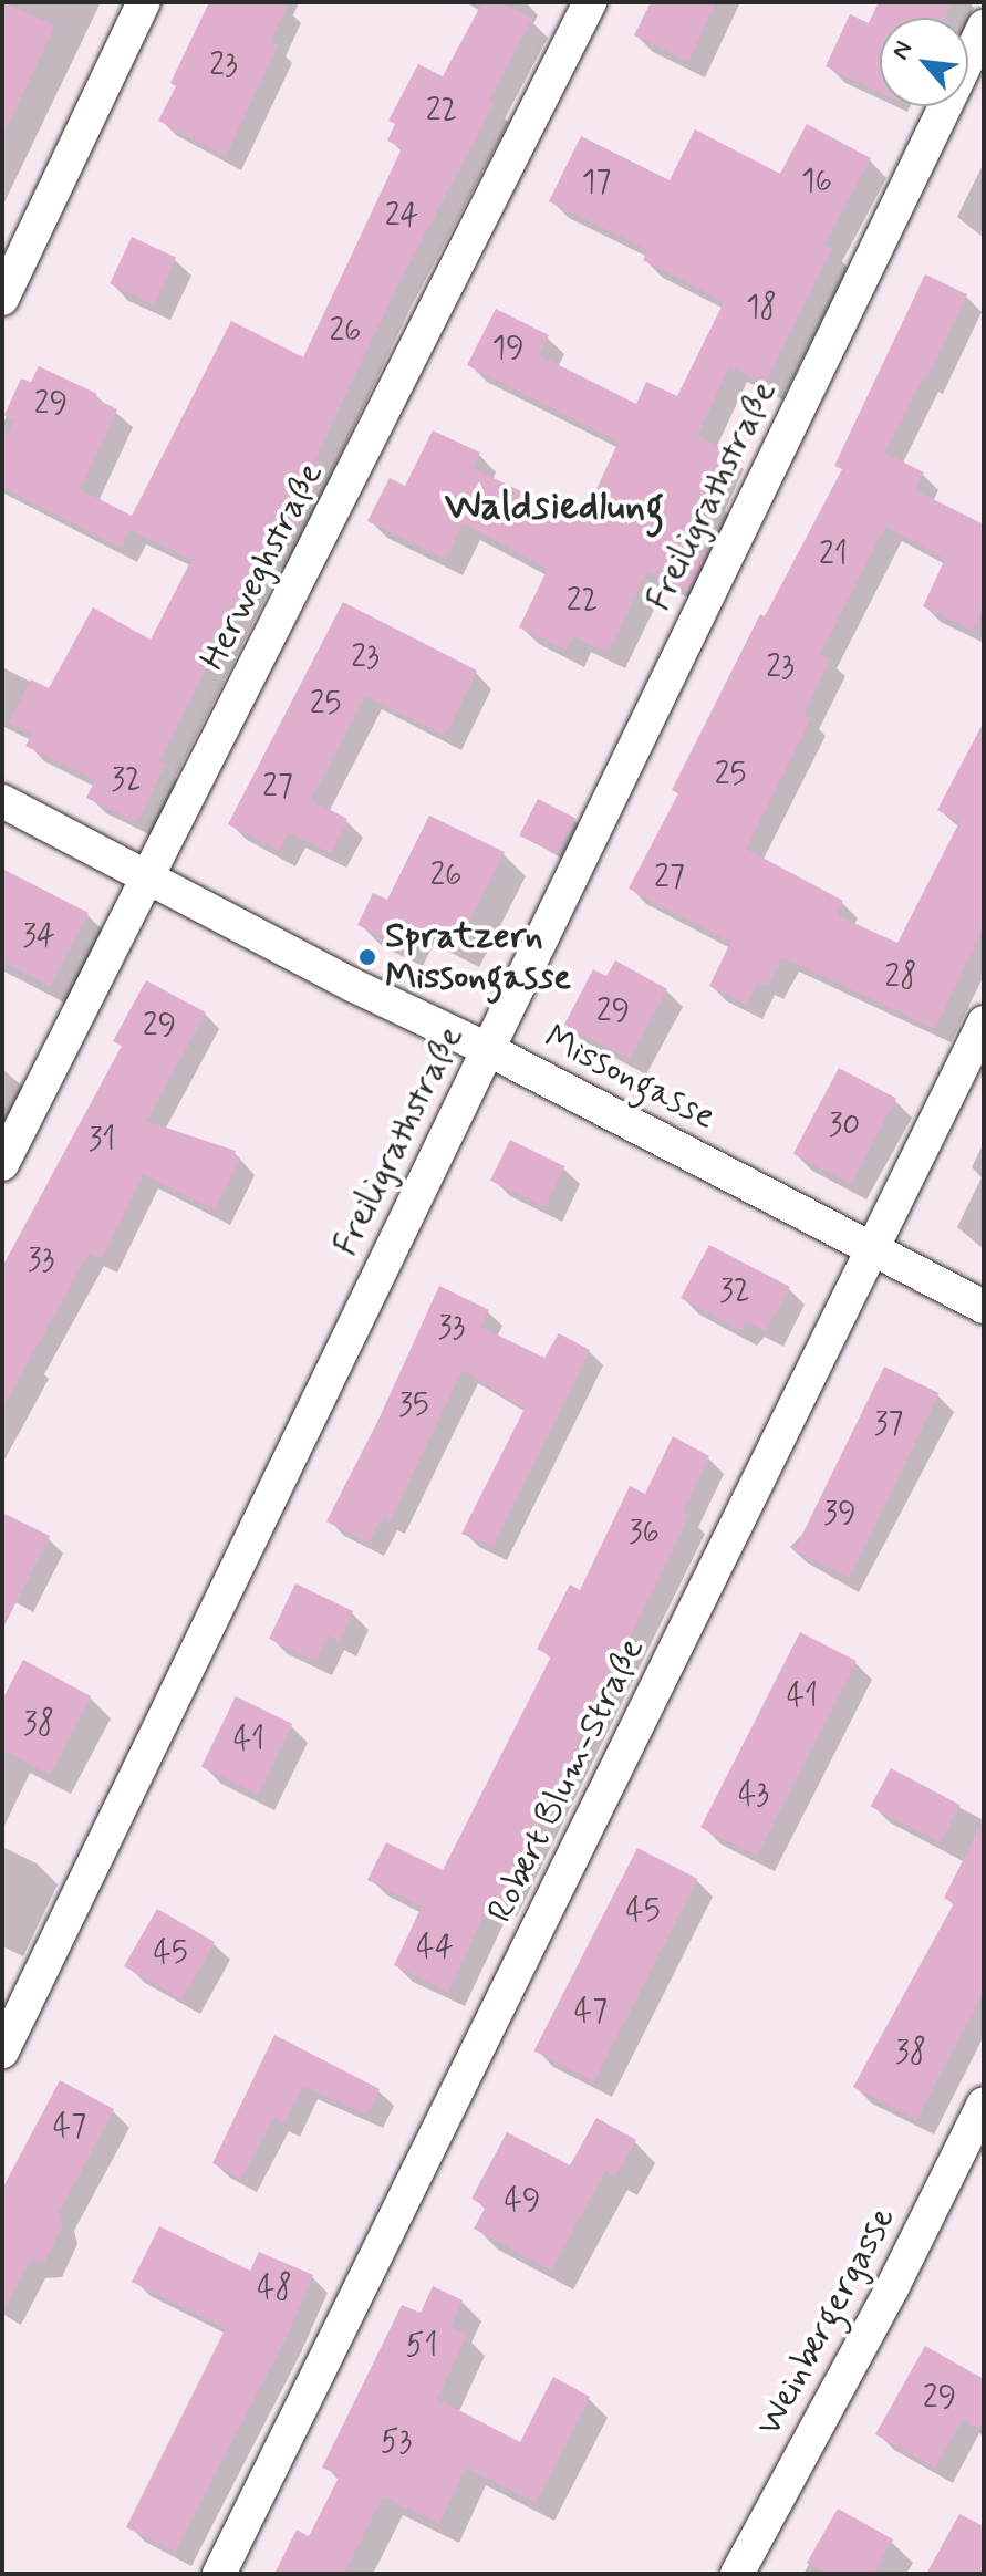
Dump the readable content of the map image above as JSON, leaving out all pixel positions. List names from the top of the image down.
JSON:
{
  "streets": {
    "street": [
      "Freiligrathstraße",
      "Herweghstraße",
      "Missongasse",
      "Robert Blum-Straße",
      "Weinbergergasse"
    ]
  },
  "crossings": [
    ["Freiligrathstraße", "Missongasse"],
    ["Herweghstraße", "Missongasse"],
    ["Missongasse", "Robert Blum-Straße"]
  ],
  "districts": ["Waldsiedlung"],
  "places": ["Spratzern Missongasse"],
  "house_numbers": [
    "23",
    "22",
    "16",
    "17",
    "24",
    "18",
    "26",
    "19",
    "29",
    "21",
    "22",
    "23",
    "23",
    "25",
    "25",
    "32",
    "27",
    "26",
    "27",
    "34",
    "28",
    "29",
    "29",
    "30",
    "31",
    "33",
    "32",
    "33",
    "35",
    "37",
    "39",
    "36",
    "41",
    "38",
    "41",
    "43",
    "45",
    "44",
    "45",
    "47",
    "38",
    "47",
    "49",
    "48",
    "51",
    "29",
    "53"
  ],
  "north": "top left"
}
